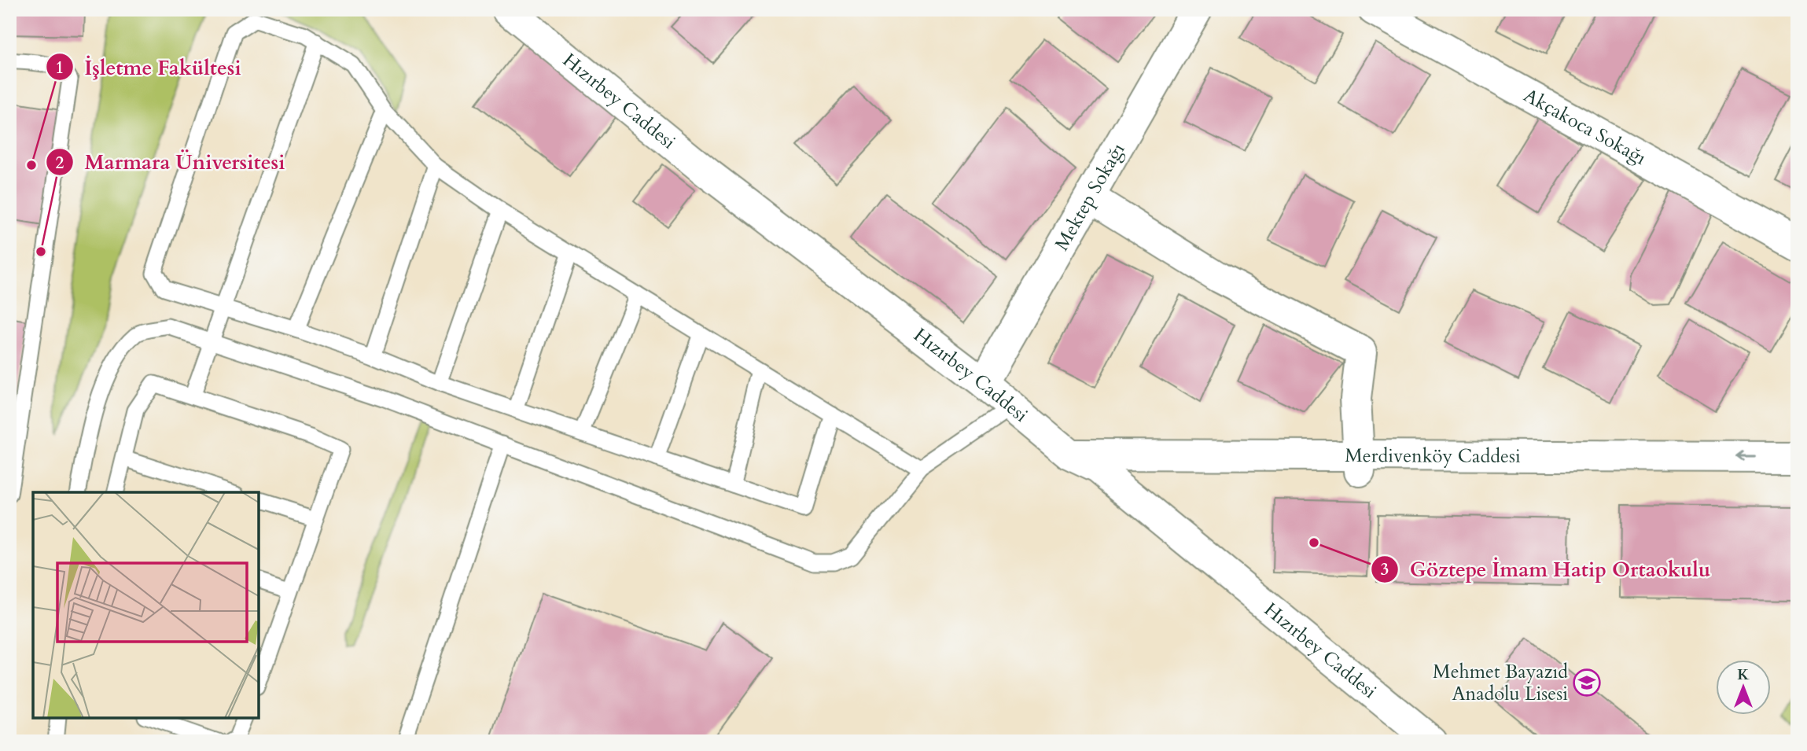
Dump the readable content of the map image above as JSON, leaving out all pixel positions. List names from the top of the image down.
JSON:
{
  "streets": {
    "street": [
      "Hızırbey Caddesi",
      "Akçakoca Sokağı",
      "Mektep Sokağı",
      "Merdivenköy Caddesi"
    ]
  },
  "crossings": [
    ["Hızırbey Caddesi", "Mektep Sokağı"],
    ["Hızırbey Caddesi", "Merdivenköy Caddesi"]
  ],
  "places": {
    "other": ["İşletme Fakültesi", "Marmara Üniversitesi", "Göztepe İmam Hatip Ortaokulu"],
    "school or university": ["Mehmet Bayazıd Anadolu Lisesi"]
  },
  "north": "top"
}
